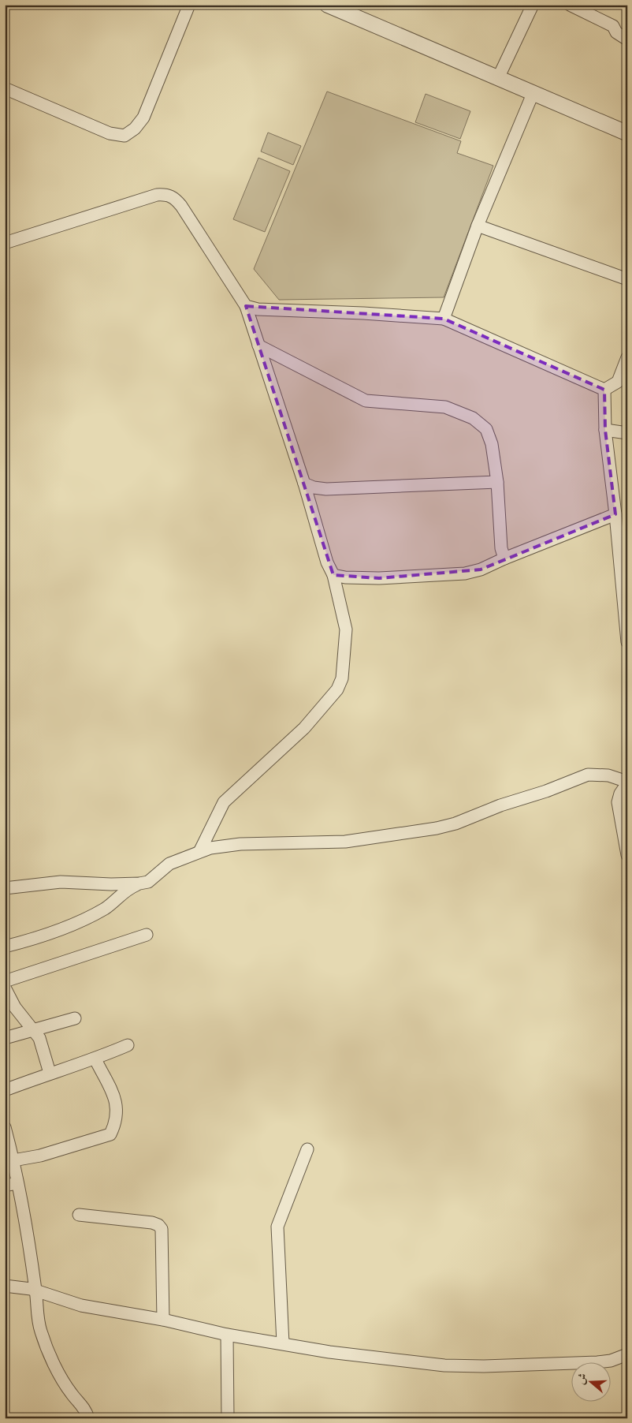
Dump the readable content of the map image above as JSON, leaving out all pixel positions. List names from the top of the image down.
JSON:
{
  "north": "left"
}
